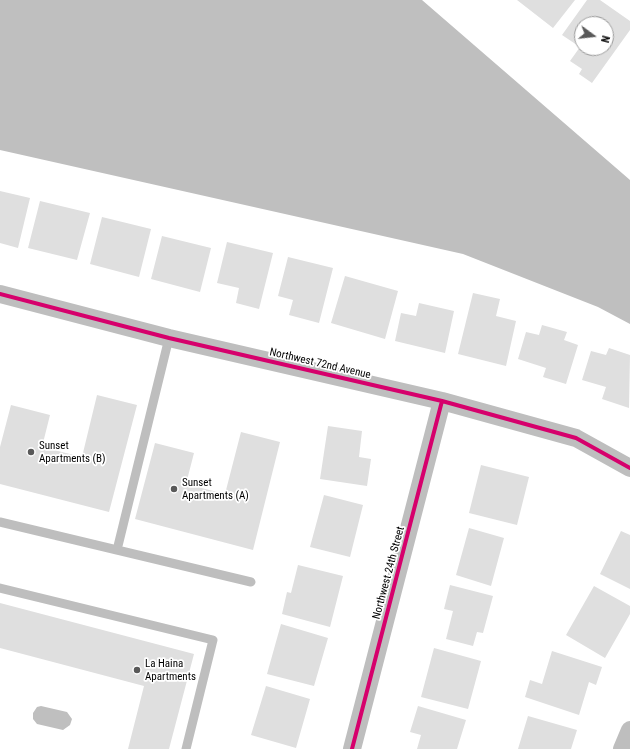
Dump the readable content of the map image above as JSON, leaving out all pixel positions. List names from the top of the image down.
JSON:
{
  "streets": {
    "street": ["Northwest 72nd Avenue", "Northwest 24th Street"]
  },
  "crossings": [
    ["Northwest 72nd Avenue", "Northwest 24th Street"]
  ],
  "places": ["Sunset Apartments (B)", "Sunset Apartments (A)", "La Haina Apartments"],
  "north": "right"
}
